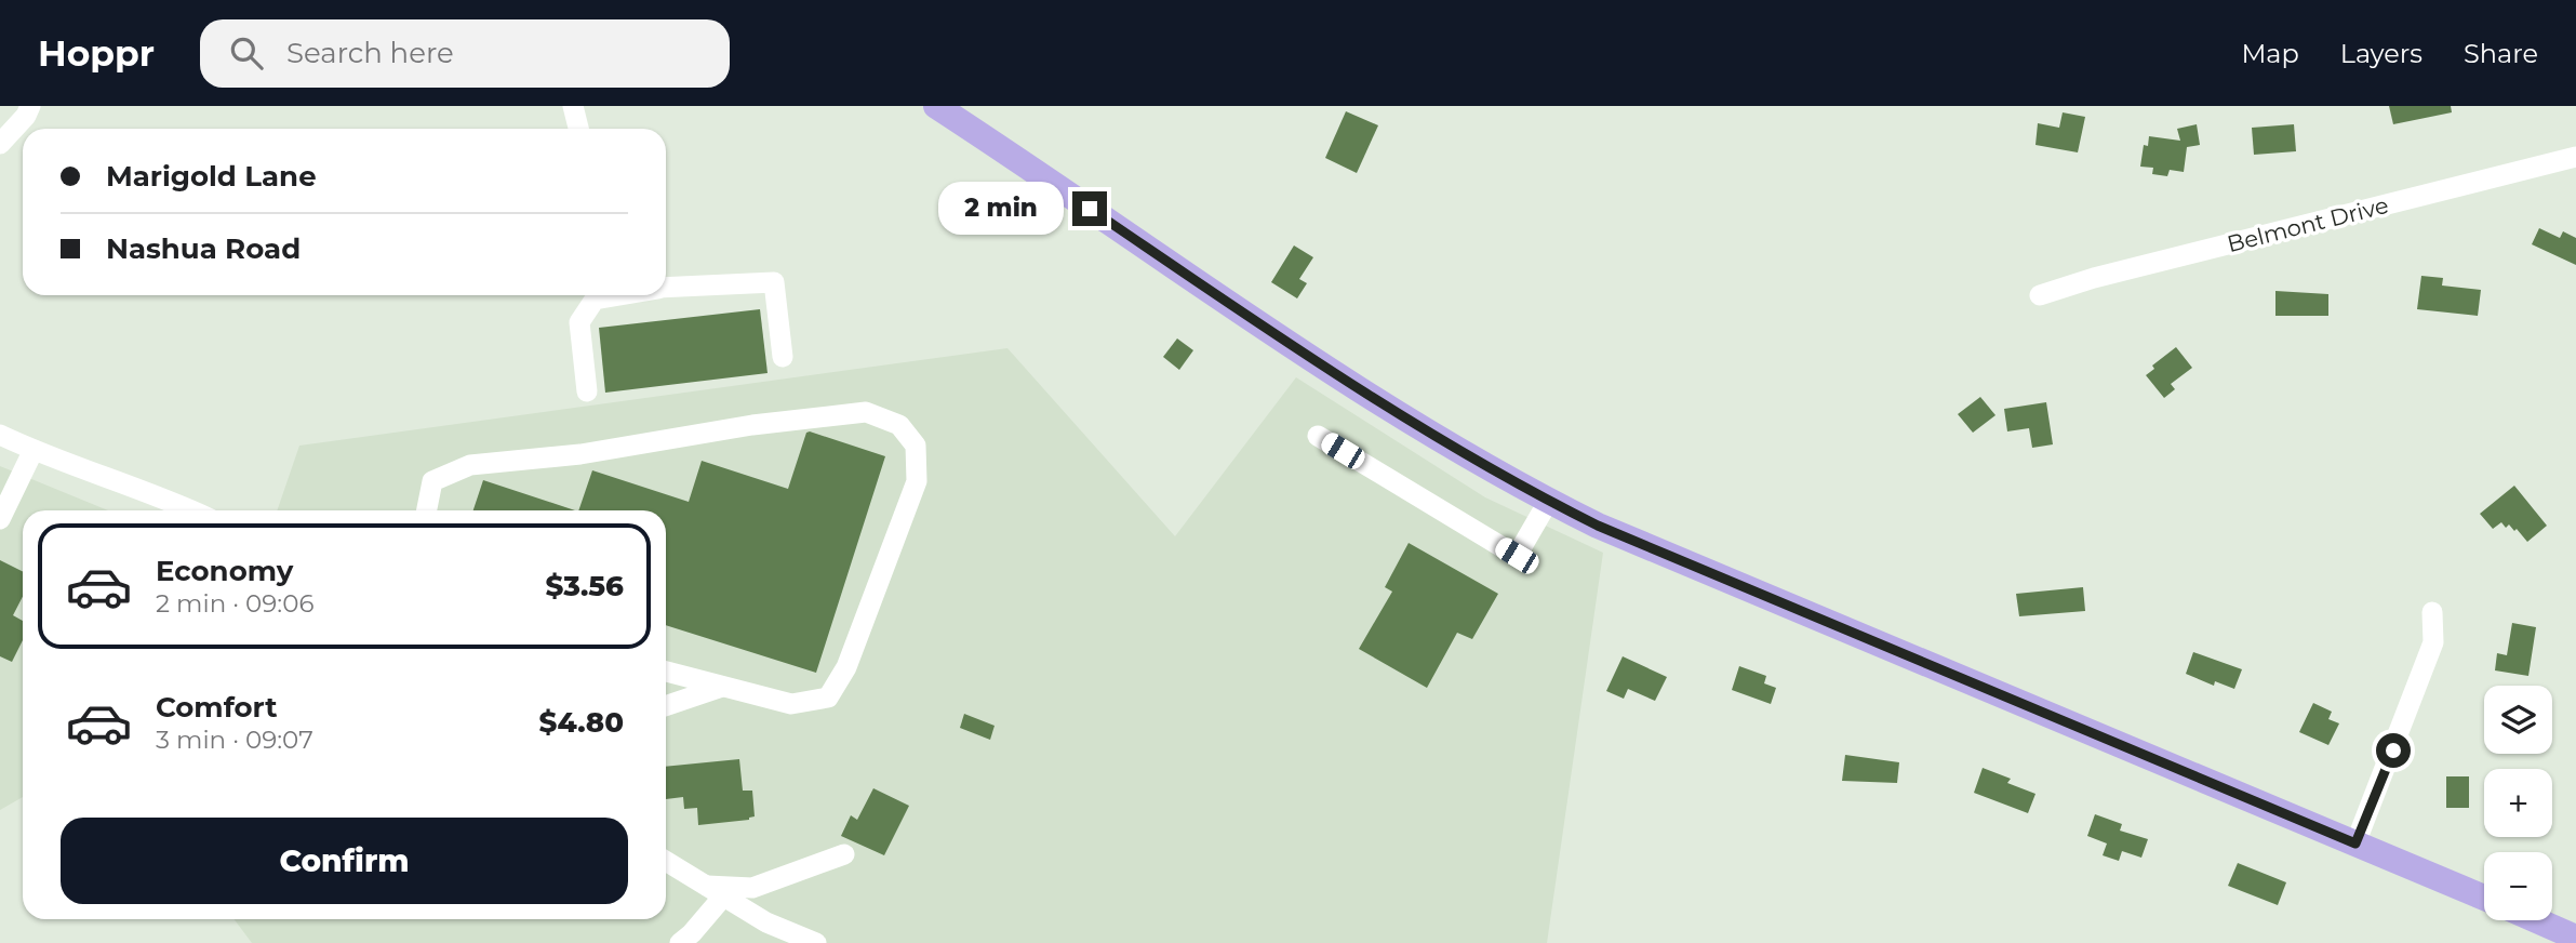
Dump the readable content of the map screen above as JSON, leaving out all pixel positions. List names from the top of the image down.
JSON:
{
  "streets": {
    "street": ["Belmont Drive"]
  },
  "page": {
    "header": "Hoppr",
    "search": "Search here",
    "nav": ["Map", "Layers", "Share"],
    "banner": ["Marigold Lane", "Nashua Road"],
    "bubble": "2 min",
    "list": [
      {
        "name": "Economy",
        "note": "2 min · 09:06",
        "value": "$3.56"
      },
      {
        "name": "Comfort",
        "note": "3 min · 09:07",
        "value": "$4.80"
      }
    ],
    "map_buttons": ["+", "−"],
    "buttons": "Confirm"
  }
}
